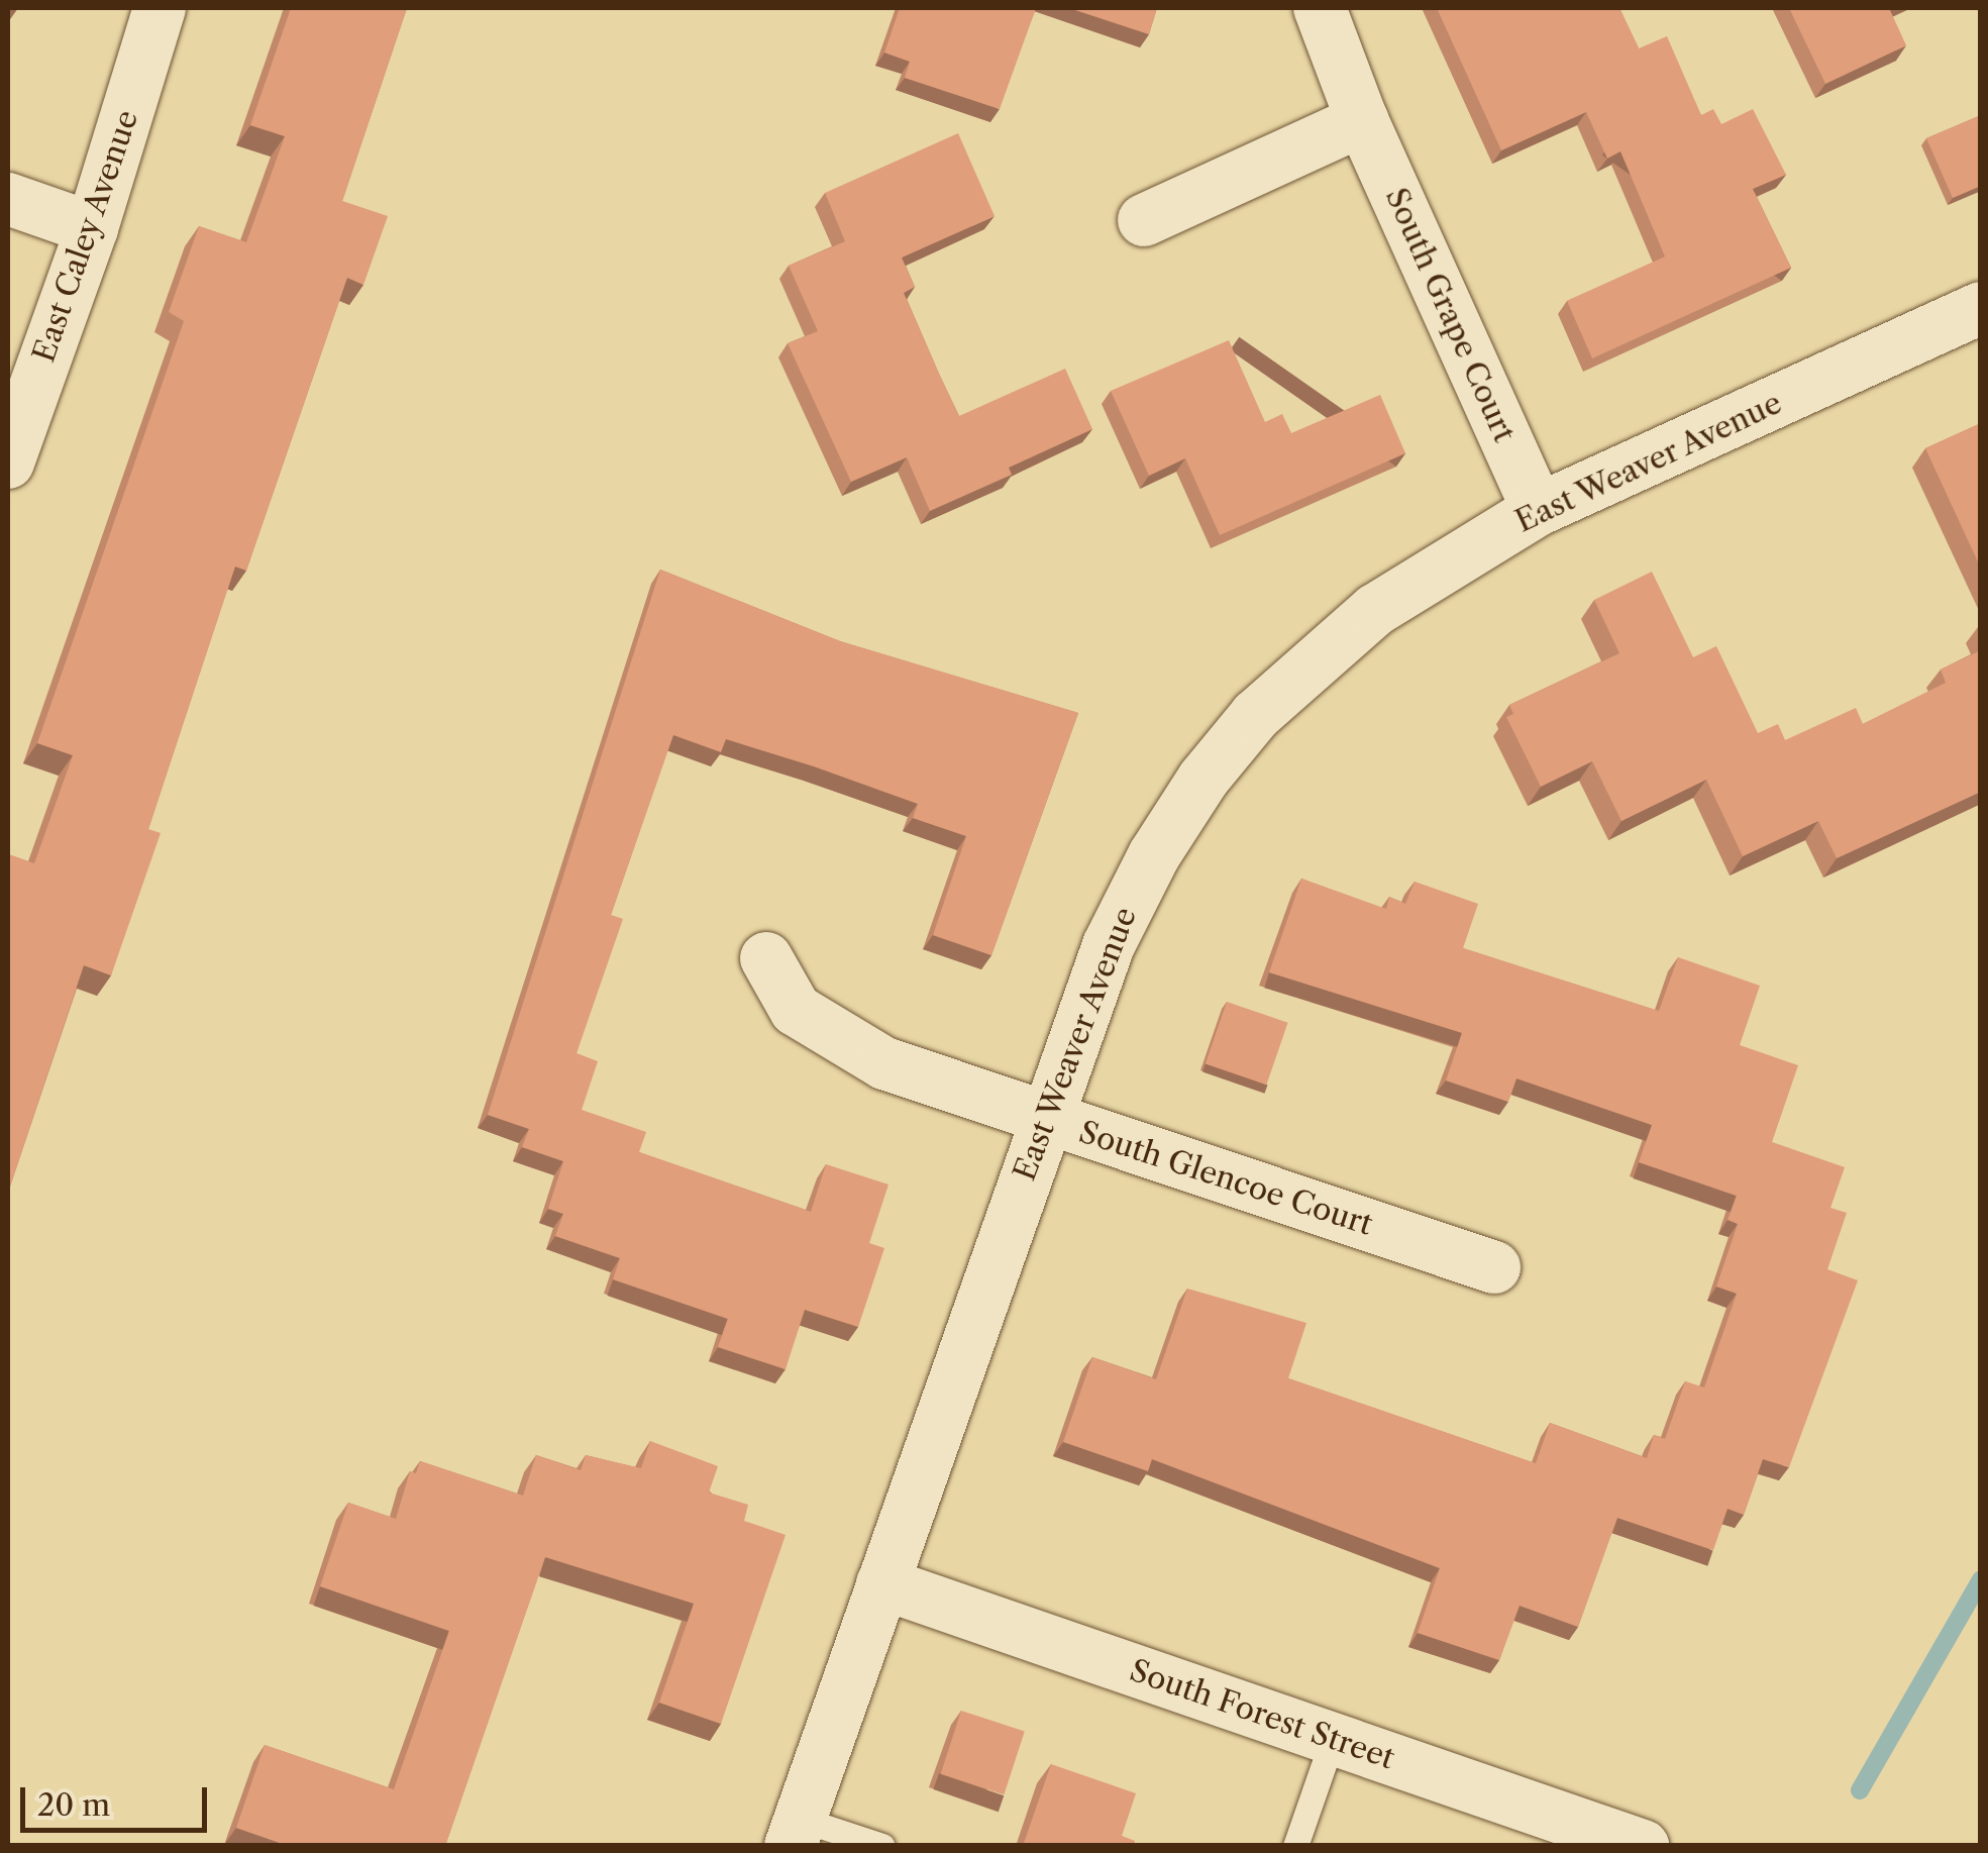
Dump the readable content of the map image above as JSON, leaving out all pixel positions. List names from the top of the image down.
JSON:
{
  "streets": {
    "street": [
      "East Caley Avenue",
      "South Grape Court",
      "East Weaver Avenue",
      "South Glencoe Court",
      "South Forest Street"
    ]
  },
  "crossings": [
    ["South Grape Court", "East Weaver Avenue"],
    ["East Weaver Avenue", "South Glencoe Court"],
    ["East Weaver Avenue", "South Forest Street"]
  ],
  "scale_bar": "20 m"
}
